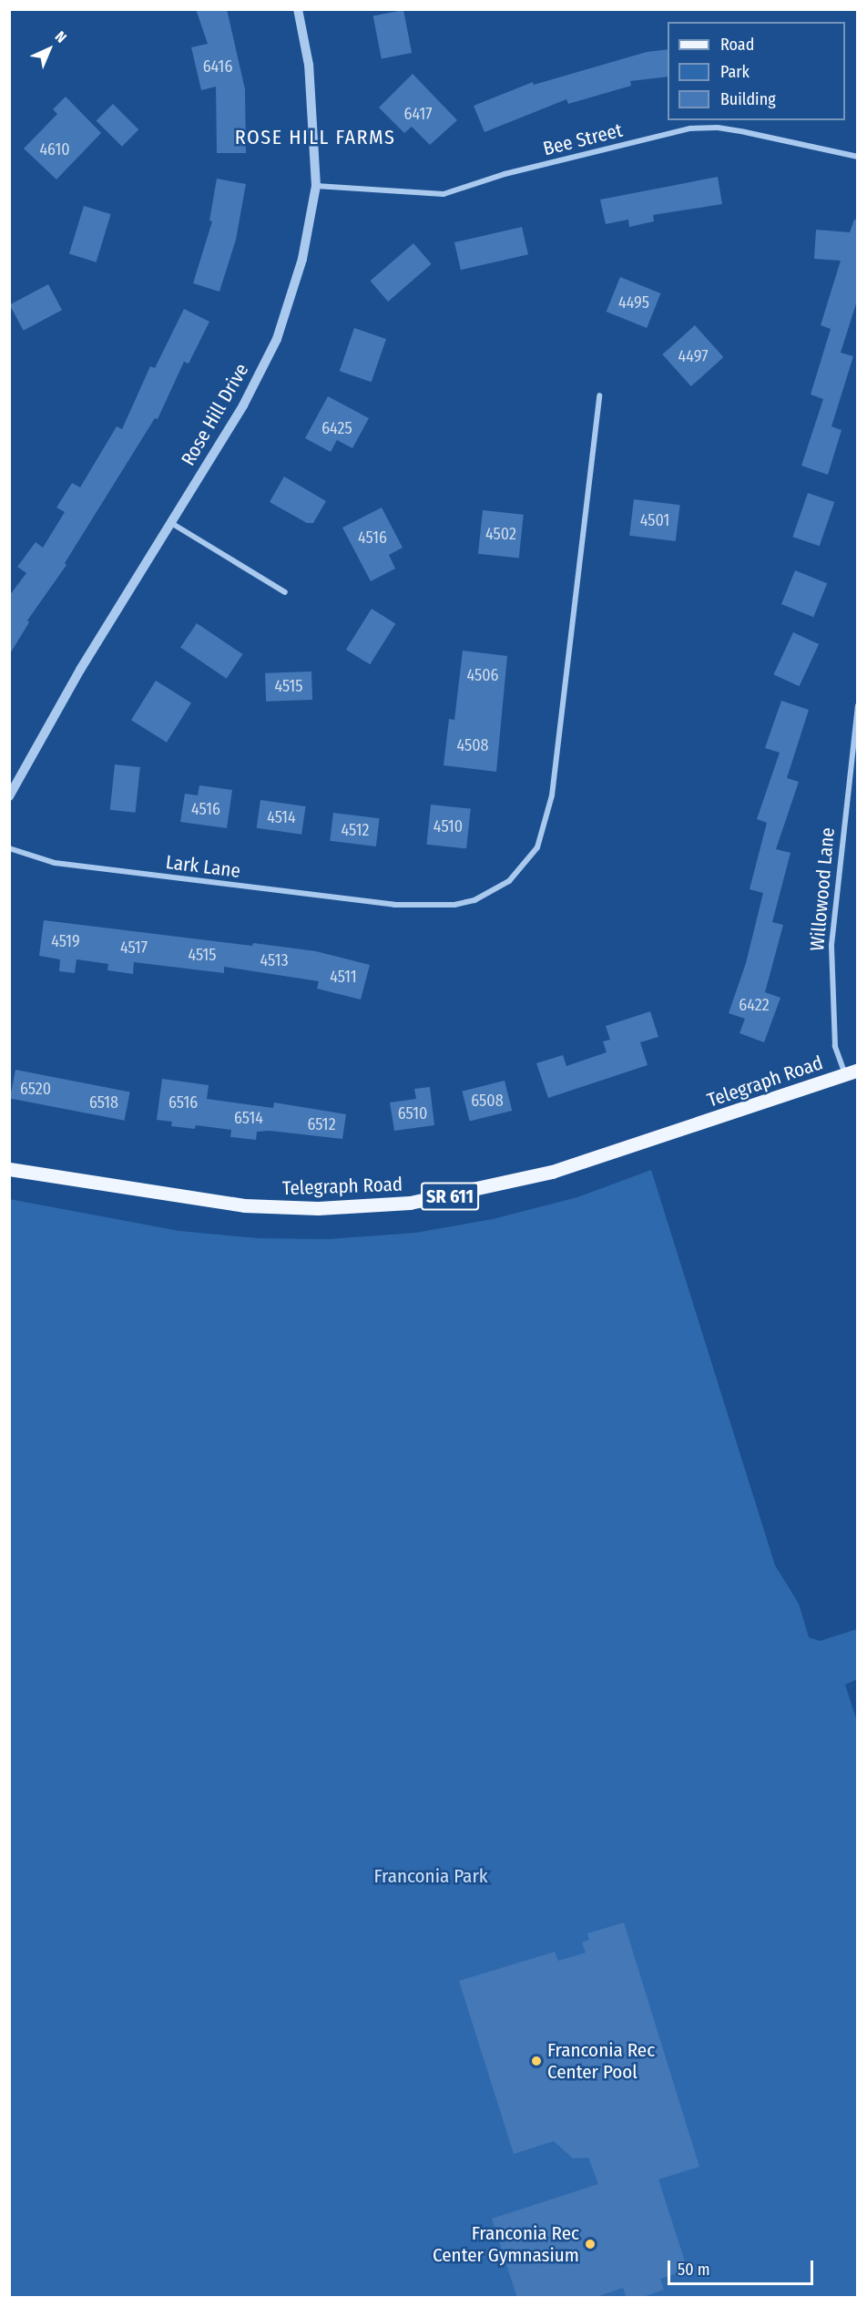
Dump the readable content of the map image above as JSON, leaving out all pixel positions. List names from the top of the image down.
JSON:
{
  "streets": {
    "main road": ["Telegraph Road", "SR 611"],
    "street": [
      "Bee Street",
      "Rose Hill Drive",
      "Lark Lane",
      "Willowood Lane"
    ]
  },
  "crossings": [
    ["Bee Street", "Rose Hill Drive"],
    ["Willowood Lane", "Telegraph Road"]
  ],
  "districts": ["ROSE HILL FARMS"],
  "parks": ["Franconia Park"],
  "places": ["Franconia Rec Center Pool", "Franconia Rec Center Gymnasium"],
  "house_numbers": [
    "6416",
    "6417",
    "4610",
    "4495",
    "4497",
    "6425",
    "4501",
    "4502",
    "4516",
    "4506",
    "4515",
    "4508",
    "4516",
    "4514",
    "4510",
    "4512",
    "4519",
    "4517",
    "4515",
    "4513",
    "4511",
    "6422",
    "6520",
    "6508",
    "6518",
    "6516",
    "6510",
    "6514",
    "6512"
  ],
  "legend": ["Road", "Park", "Building"],
  "scale_bar": "50 m",
  "north": "top right"
}
